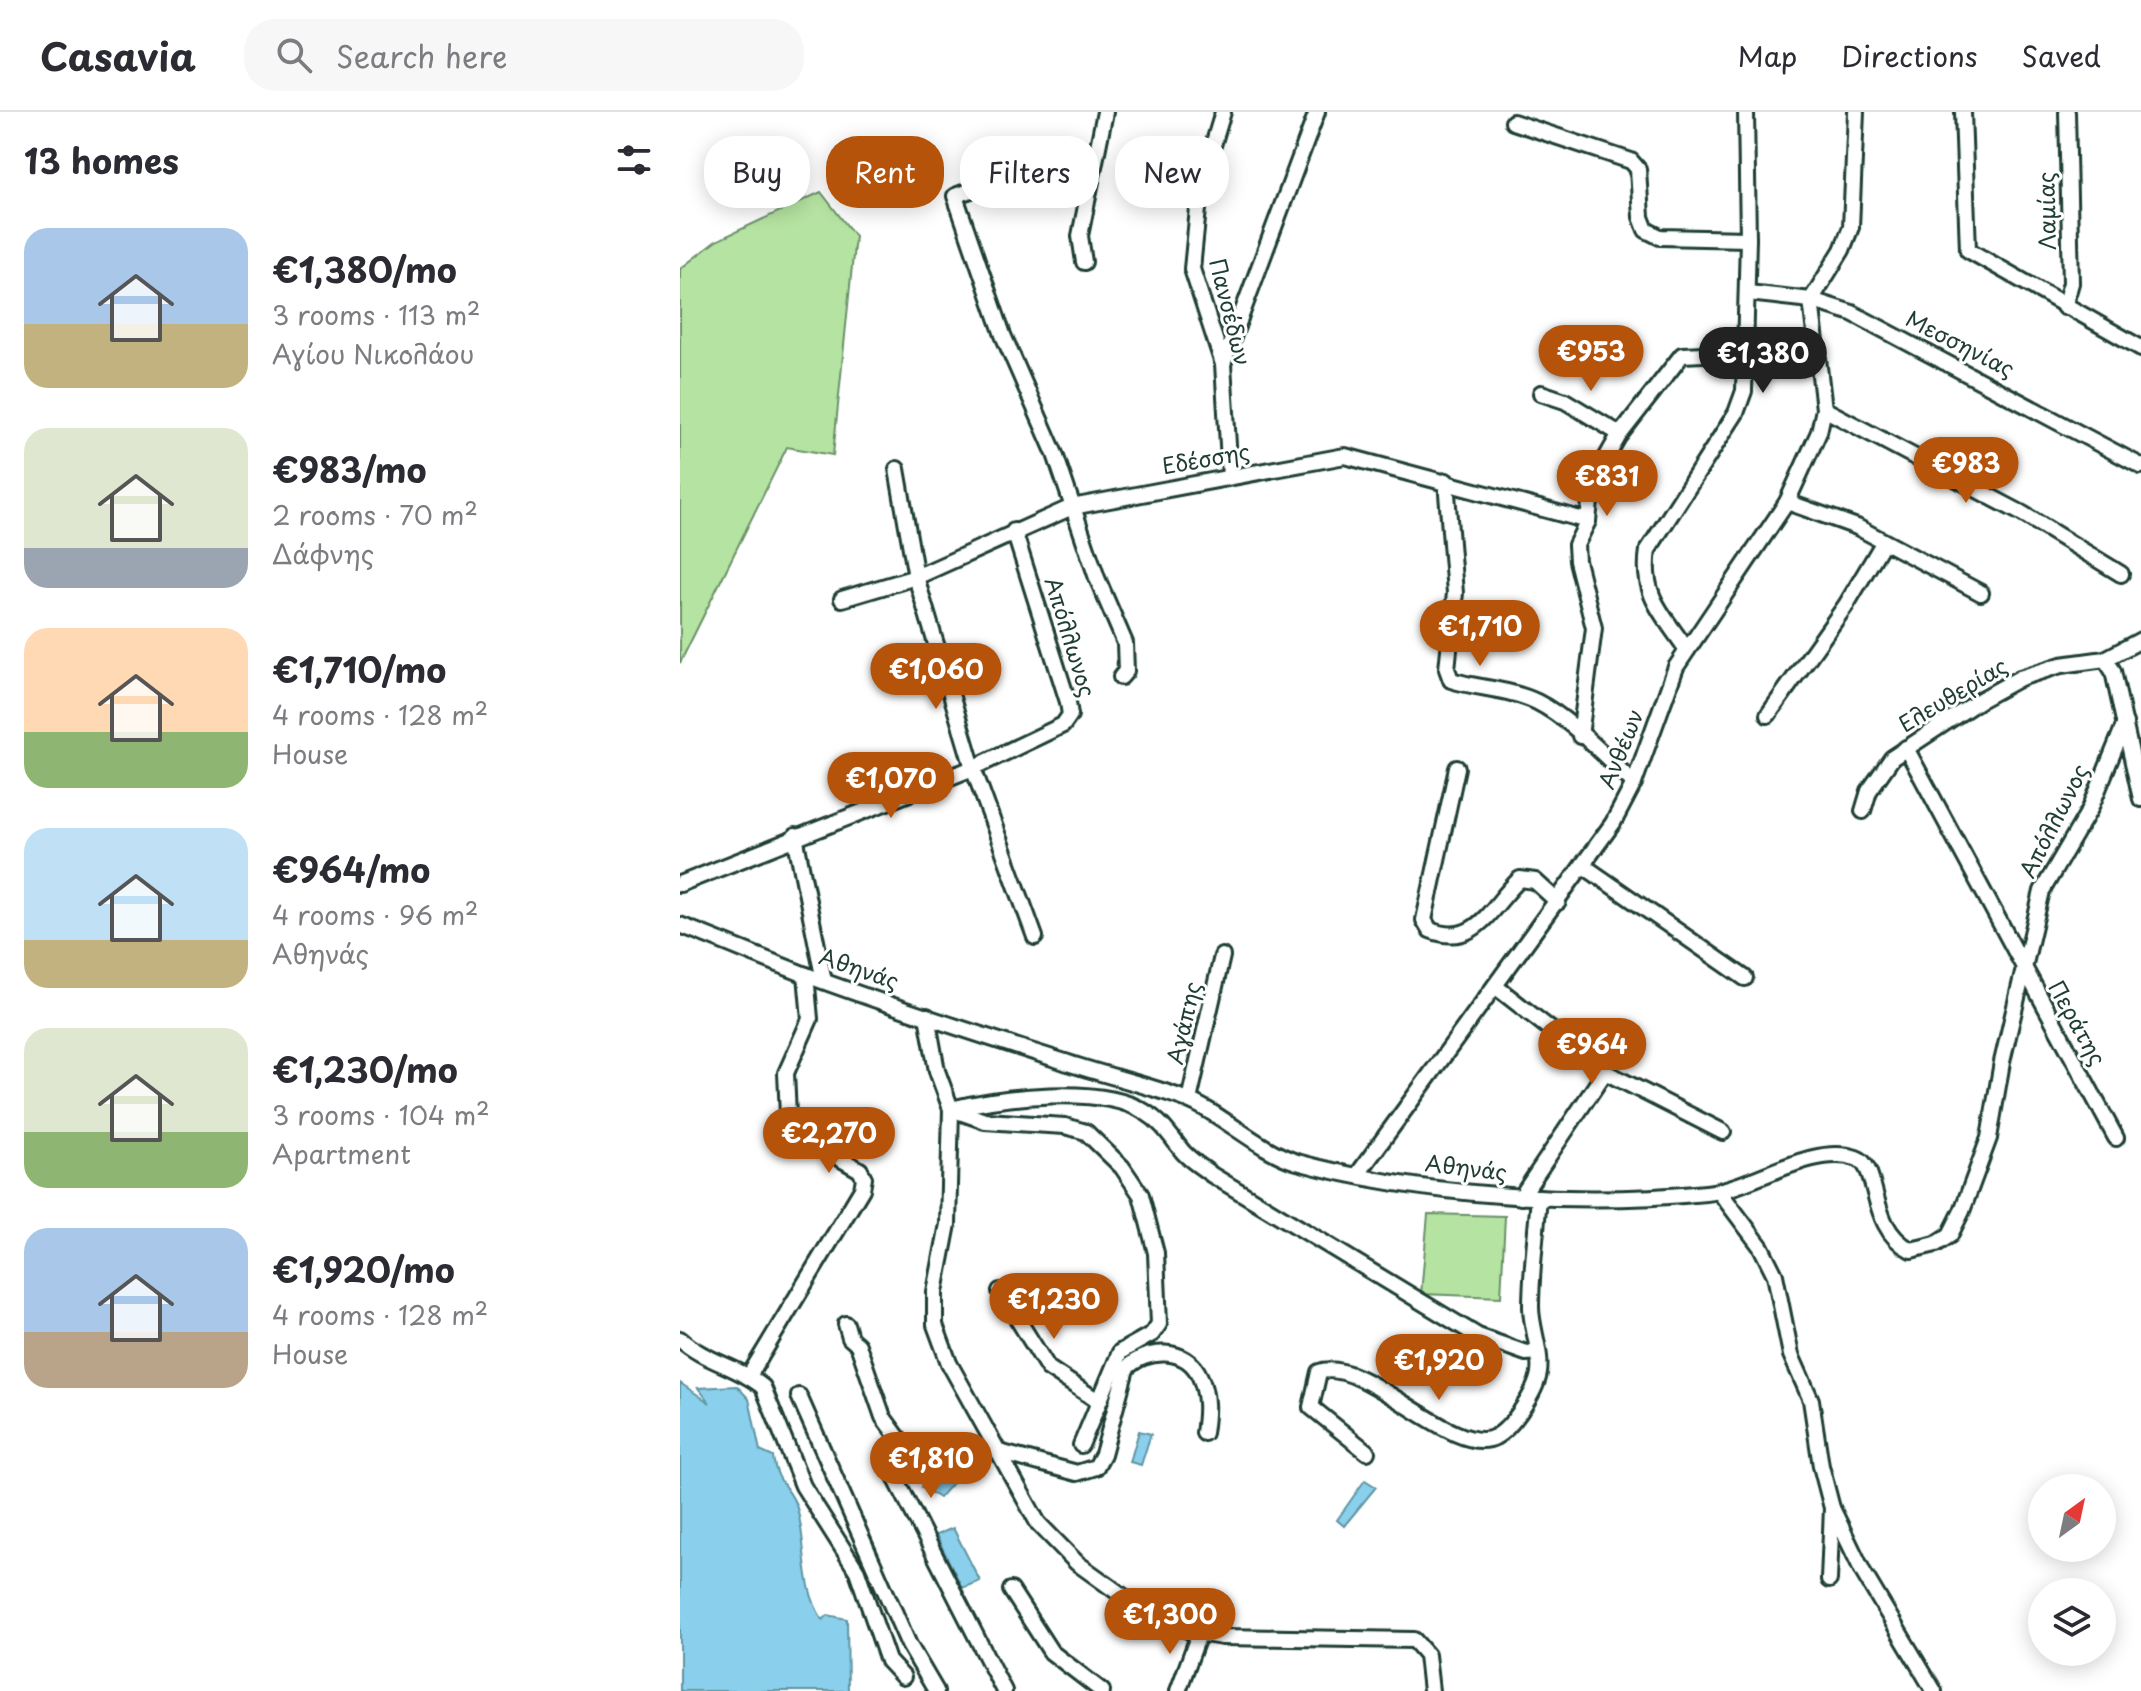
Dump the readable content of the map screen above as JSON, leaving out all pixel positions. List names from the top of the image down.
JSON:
{
  "streets": {
    "street": [
      "Λαμίας",
      "Πανσέδων",
      "Μεσσηνίας",
      "Εδέσσης",
      "Απόλλωνος",
      "Ελευθερίας",
      "Ανθέων",
      "Αθηνάς",
      "Αγάπης",
      "Περάτης"
    ]
  },
  "crossings": [
    ["Πανσέδων", "Εδέσσης"],
    ["Μεσσηνίας", "Ανθέων"],
    ["Εδέσσης", "Απόλλωνος"],
    ["Απόλλωνος", "Αθηνάς"],
    ["Απόλλωνος", "Περάτης"],
    ["Ελευθερίας", "Περάτης"],
    ["Ανθέων", "Αθηνάς"],
    ["Αθηνάς", "Αγάπης"],
    ["Αθηνάς", "Περάτης"]
  ],
  "north": "top right",
  "page": {
    "header": "Casavia",
    "search": "Search here",
    "nav": ["Map", "Directions", "Saved"],
    "heading": "13 homes",
    "chip": [
      "Buy",
      "Rent",
      "Filters",
      "New"
    ],
    "list": [
      {
        "name": "€1,380/mo",
        "note": "3 rooms · 113 m² · Αγίου Νικολάου"
      },
      {
        "name": "€983/mo",
        "note": "2 rooms · 70 m² · Δάφνης"
      },
      {
        "name": "€1,710/mo",
        "note": "4 rooms · 128 m² · House"
      },
      {
        "name": "€964/mo",
        "note": "4 rooms · 96 m² · Αθηνάς"
      },
      {
        "name": "€1,230/mo",
        "note": "3 rooms · 104 m² · Apartment"
      },
      {
        "name": "€1,920/mo",
        "note": "4 rooms · 128 m² · House"
      }
    ],
    "price": [
      "€953",
      "€1,380",
      "€983",
      "€831",
      "€1,710",
      "€1,060",
      "€1,070",
      "€964",
      "€2,270",
      "€1,230",
      "€1,920",
      "€1,810",
      "€1,300"
    ]
  }
}
